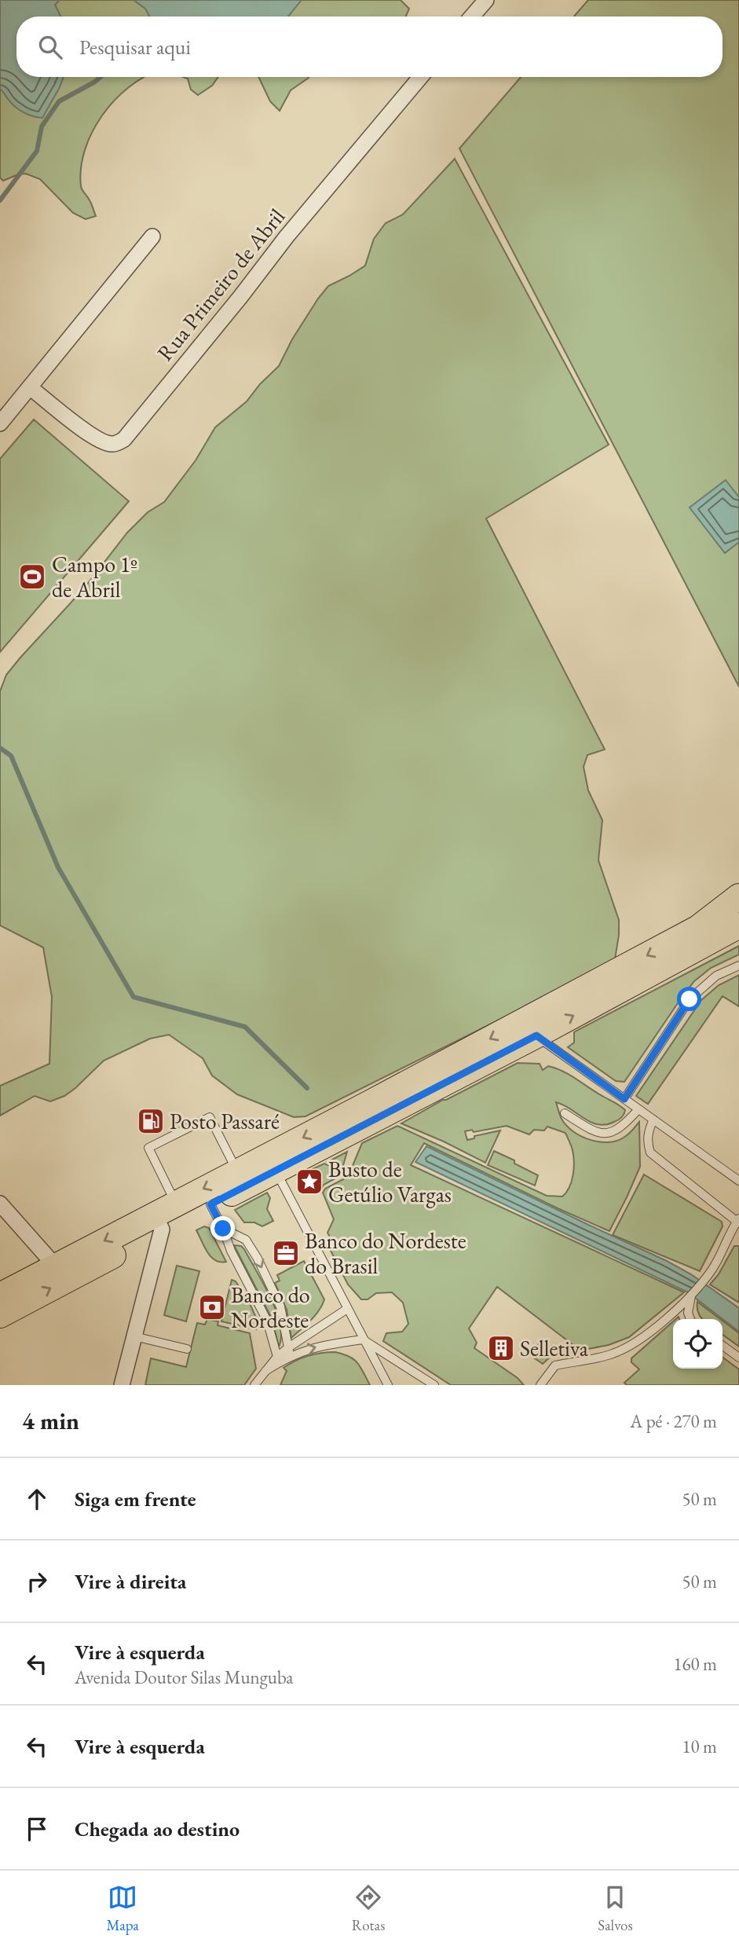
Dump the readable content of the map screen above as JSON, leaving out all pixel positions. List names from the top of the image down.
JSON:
{
  "streets": {
    "street": ["Rua Primeiro de Abril"]
  },
  "places": {
    "sports": ["Campo 1º de Abril"],
    "fuel station": ["Posto Passaré"],
    "place": ["Busto de Getúlio Vargas"],
    "office": ["Banco do Nordeste do Brasil"],
    "bank": ["Banco do Nordeste"],
    "building": ["Selletiva"]
  },
  "page": {
    "search": "Pesquisar aqui",
    "heading": ["4 min", "A pé · 270 m"],
    "list": [
      ["Siga em frente", "50 m"],
      ["Vire à direita", "50 m"],
      ["Vire à esquerda", "Avenida Doutor Silas Munguba", "160 m"],
      ["Vire à esquerda", "10 m"],
      "Chegada ao destino"
    ],
    "nav": ["Mapa", "Rotas", "Salvos"]
  }
}
